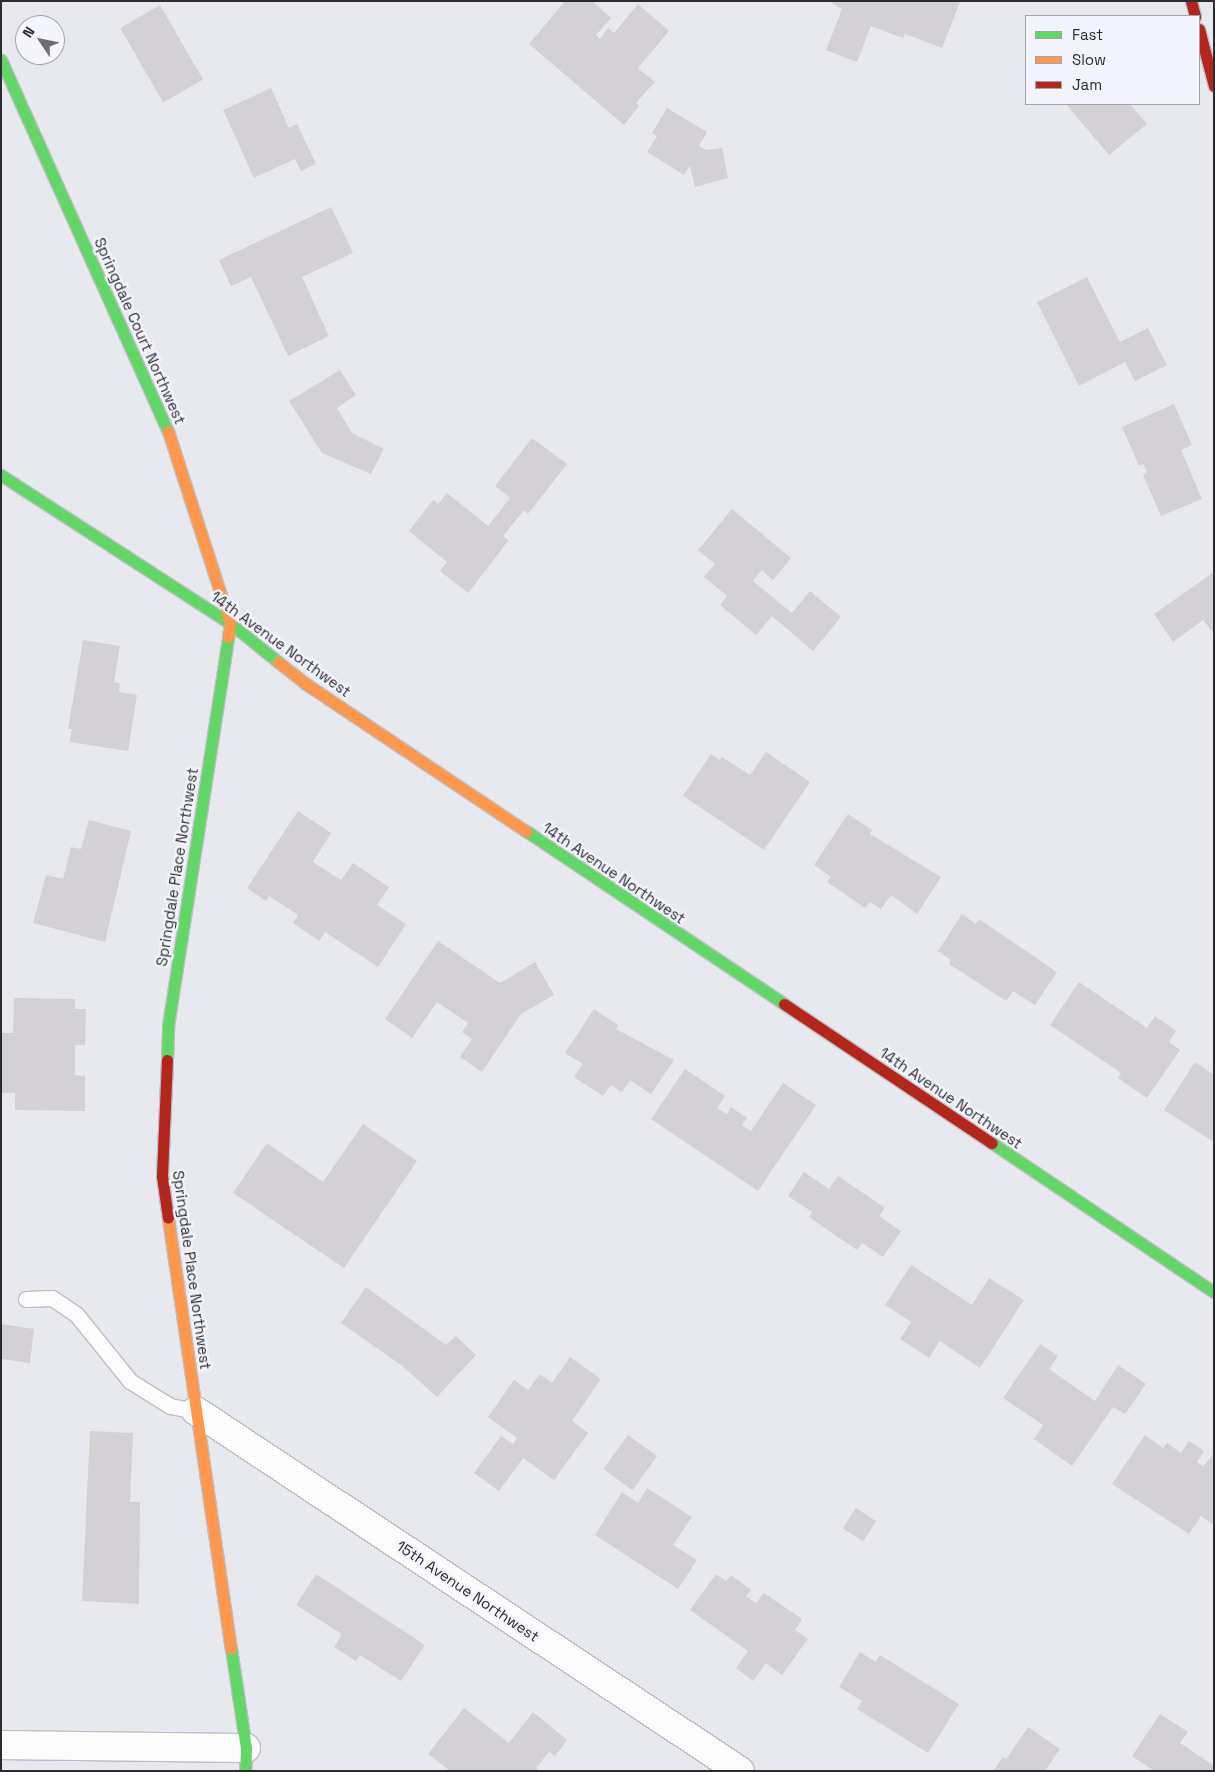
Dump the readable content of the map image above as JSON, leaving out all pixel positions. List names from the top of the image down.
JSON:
{
  "streets": {
    "street": [
      "Springdale Court Northwest",
      "14th Avenue Northwest",
      "Springdale Place Northwest",
      "15th Avenue Northwest"
    ]
  },
  "crossings": [
    ["Springdale Court Northwest", "14th Avenue Northwest"],
    ["Springdale Court Northwest", "Springdale Place Northwest"],
    ["14th Avenue Northwest", "Springdale Place Northwest"],
    ["Springdale Place Northwest", "15th Avenue Northwest"]
  ],
  "legend": ["Fast", "Slow", "Jam"],
  "north": "top left"
}
